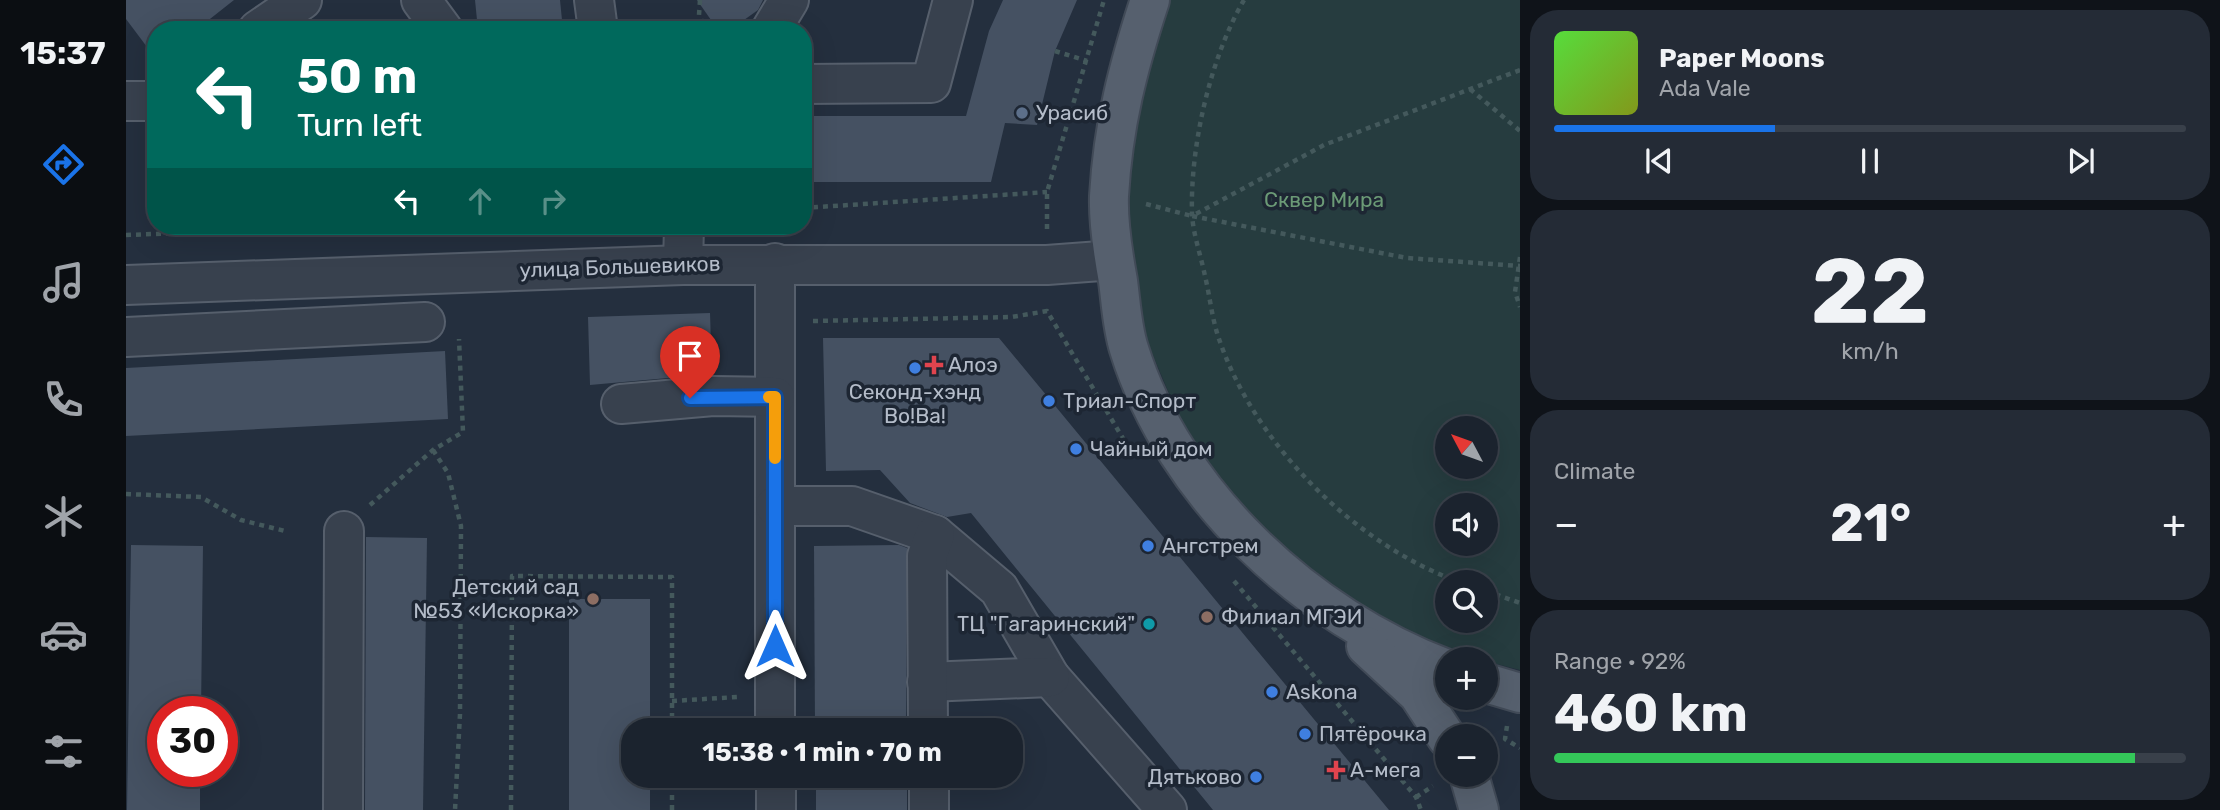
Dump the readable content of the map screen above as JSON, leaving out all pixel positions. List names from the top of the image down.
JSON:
{
  "streets": {
    "street": ["улица Большевиков"]
  },
  "parks": ["Сквер Мира"],
  "places": {
    "other": [
      "Урасиб",
      "Секонд-хэнд Во!Ва!",
      "Триал-Спорт",
      "Чайный дом",
      "Ангстрем",
      "Детский сад №53 «Искорка»",
      "Филиал МГЭИ",
      "ТЦ \"Гагаринский\"",
      "Askona",
      "Пятёрочка",
      "Дятьково"
    ],
    "health": ["Алоэ", "А-мега"]
  },
  "north": "top left",
  "page": {
    "tabs": "15:37",
    "turn": ["50 m", "Turn left"],
    "song": ["Paper Moons", "Ada Vale"],
    "tile": [
      ["22", "km/h"],
      "Climate",
      ["Range · 92%", "460 km"]
    ],
    "map_buttons": ["+", "−"],
    "heat": ["−", "21°", "+"],
    "limit": "30",
    "trip": "15:38 · 1 min · 70 m"
  }
}
